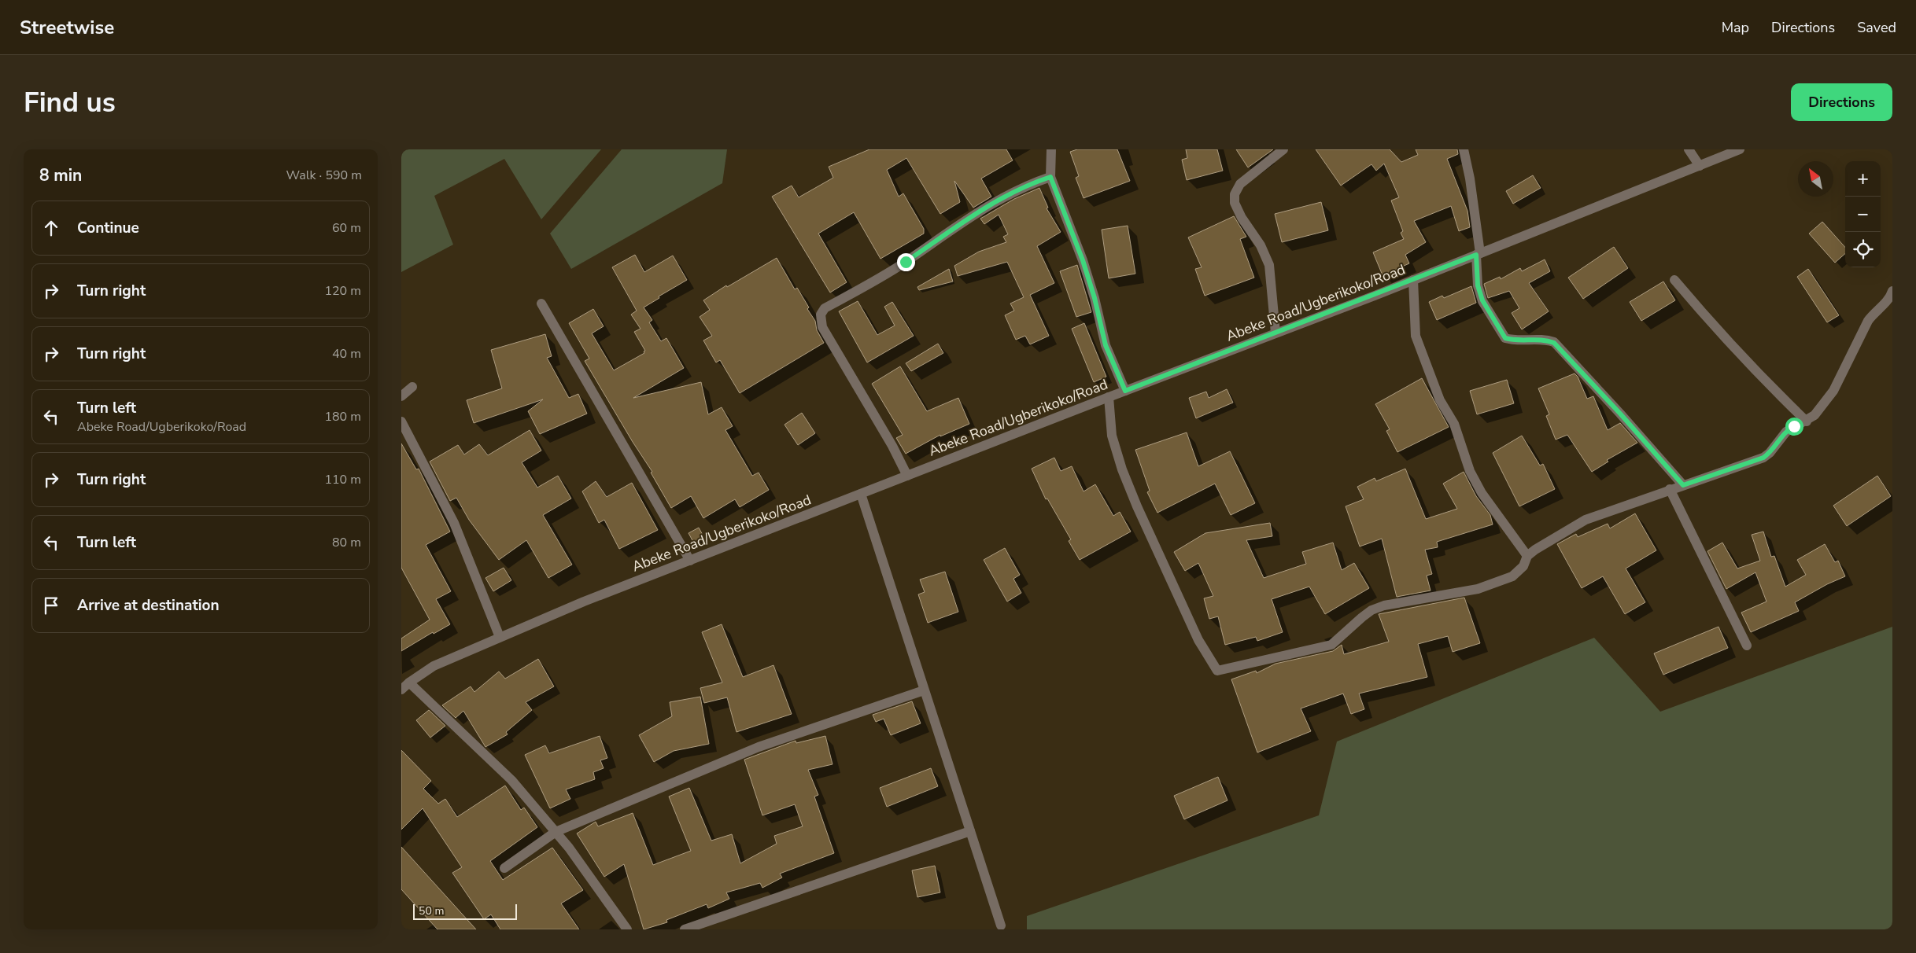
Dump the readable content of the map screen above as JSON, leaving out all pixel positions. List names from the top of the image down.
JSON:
{
  "streets": {
    "street": ["Abeke Road/Ugberikoko/Road"]
  },
  "scale_bar": "50 m",
  "north": "top left",
  "page": {
    "header": "Streetwise",
    "nav": ["Map", "Directions", "Saved"],
    "buttons": "Directions",
    "title": "Find us",
    "heading": ["8 min", "Walk · 590 m"],
    "map_buttons": ["+", "−"],
    "list": [
      ["Continue", "60 m"],
      ["Turn right", "120 m"],
      ["Turn right", "40 m"],
      ["Turn left", "Abeke Road/Ugberikoko/Road", "180 m"],
      ["Turn right", "110 m"],
      ["Turn left", "80 m"],
      "Arrive at destination"
    ],
    "scale": "50 m"
  }
}
